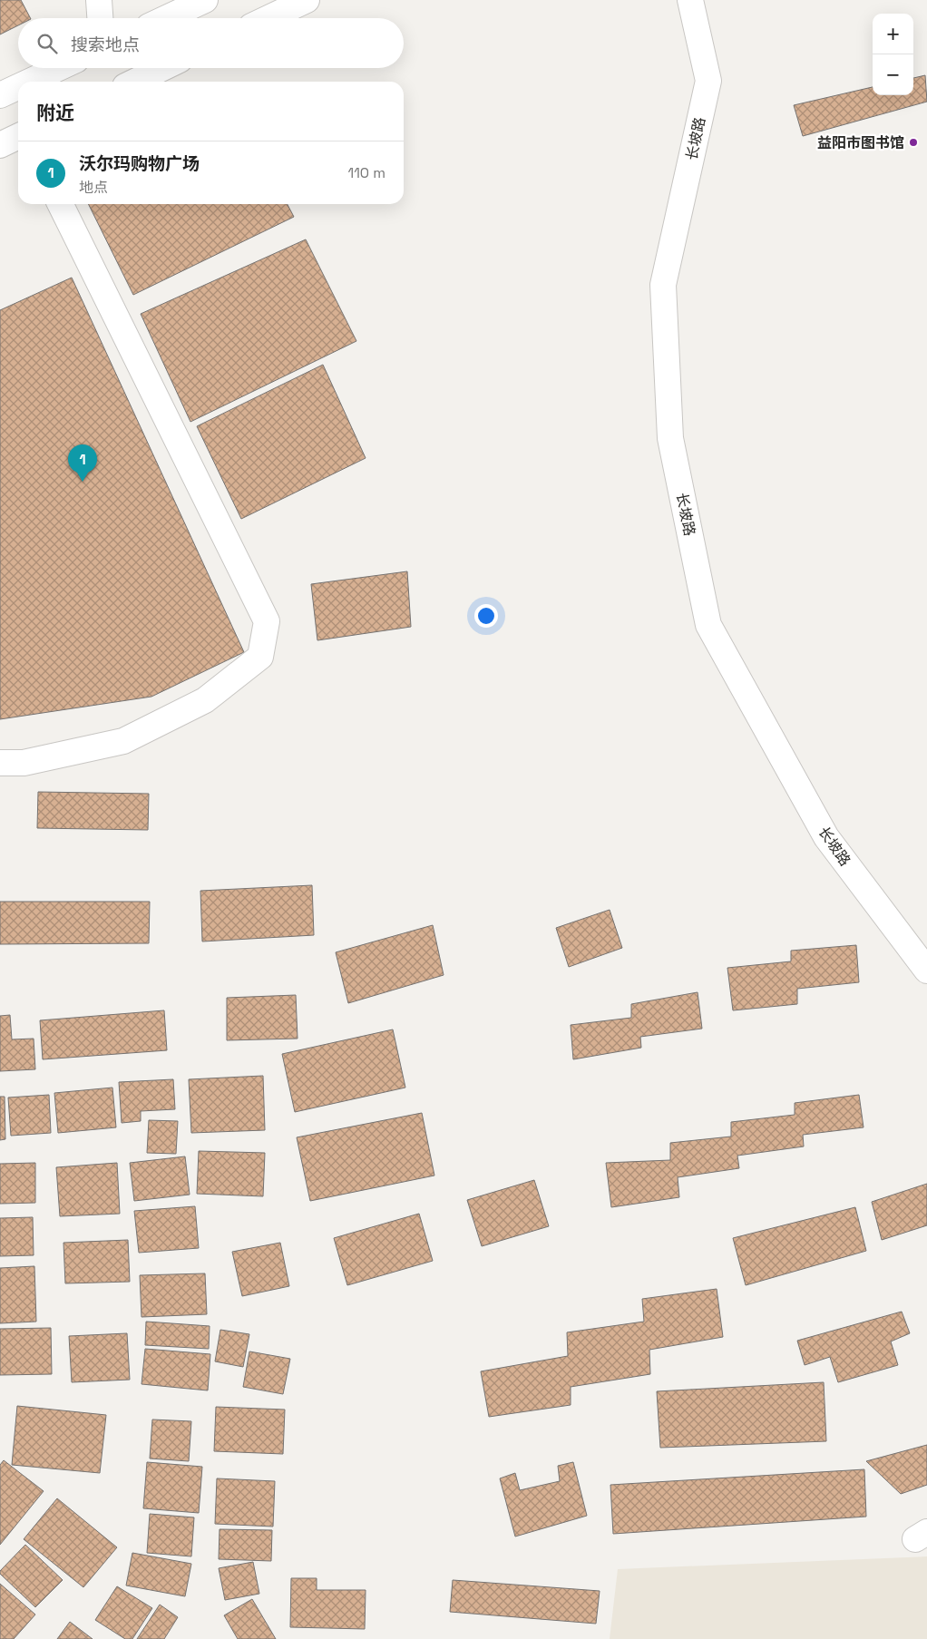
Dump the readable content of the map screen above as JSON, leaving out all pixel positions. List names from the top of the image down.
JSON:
{
  "streets": {
    "street": ["长坡路"]
  },
  "places": ["益阳市图书馆"],
  "page": {
    "map_buttons": ["+", "−"],
    "search": "搜索地点",
    "heading": "附近",
    "list": [
      {
        "mark": "1",
        "name": "沃尔玛购物广场",
        "note": "地点",
        "value": "110 m"
      }
    ],
    "pins": "1"
  }
}
